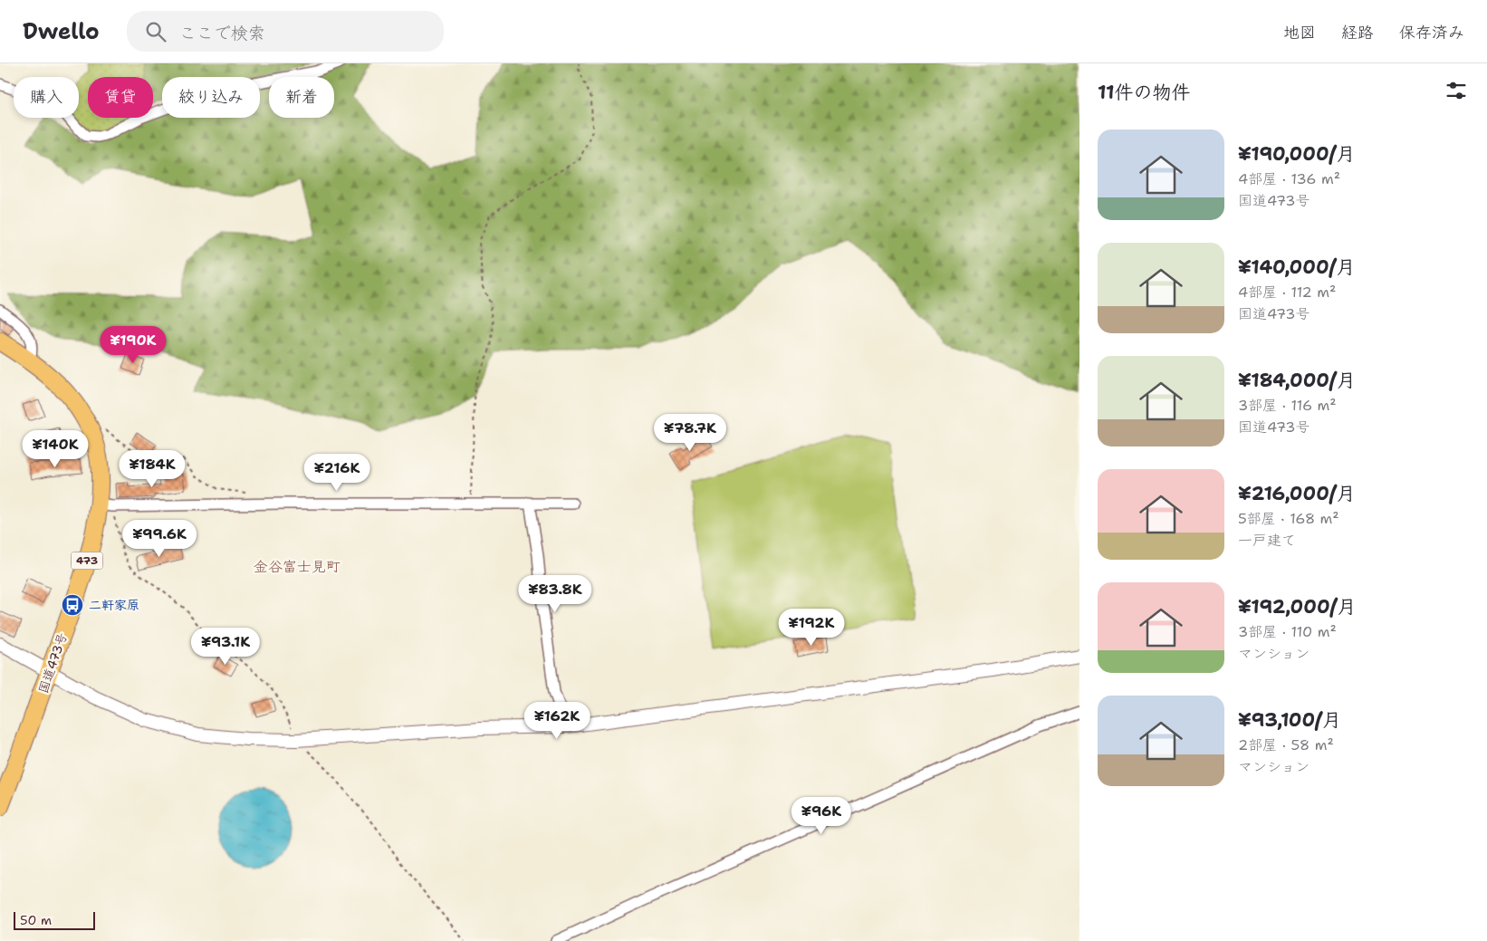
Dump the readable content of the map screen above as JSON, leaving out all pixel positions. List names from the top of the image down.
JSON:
{
  "streets": {
    "highway": ["473", "国道473号"]
  },
  "districts": ["金谷富士見町"],
  "places": {
    "bus stop": ["二軒家原"]
  },
  "scale_bar": "50 m",
  "page": {
    "header": "Dwello",
    "search": "ここで検索",
    "nav": ["地図", "経路", "保存済み"],
    "heading": "11件の物件",
    "chip": [
      "購入",
      "賃貸",
      "絞り込み",
      "新着"
    ],
    "list": [
      {
        "name": "¥190,000/月",
        "note": "4部屋 · 136 m² · 国道473号"
      },
      {
        "name": "¥140,000/月",
        "note": "4部屋 · 112 m² · 国道473号"
      },
      {
        "name": "¥184,000/月",
        "note": "3部屋 · 116 m² · 国道473号"
      },
      {
        "name": "¥216,000/月",
        "note": "5部屋 · 168 m² · 一戸建て"
      },
      {
        "name": "¥192,000/月",
        "note": "3部屋 · 110 m² · マンション"
      },
      {
        "name": "¥93,100/月",
        "note": "2部屋 · 58 m² · マンション"
      }
    ],
    "price": [
      "¥190K",
      "¥78.7K",
      "¥140K",
      "¥184K",
      "¥216K",
      "¥99.6K",
      "¥83.8K",
      "¥192K",
      "¥93.1K",
      "¥162K",
      "¥96K"
    ],
    "scale": "50 m"
  }
}
